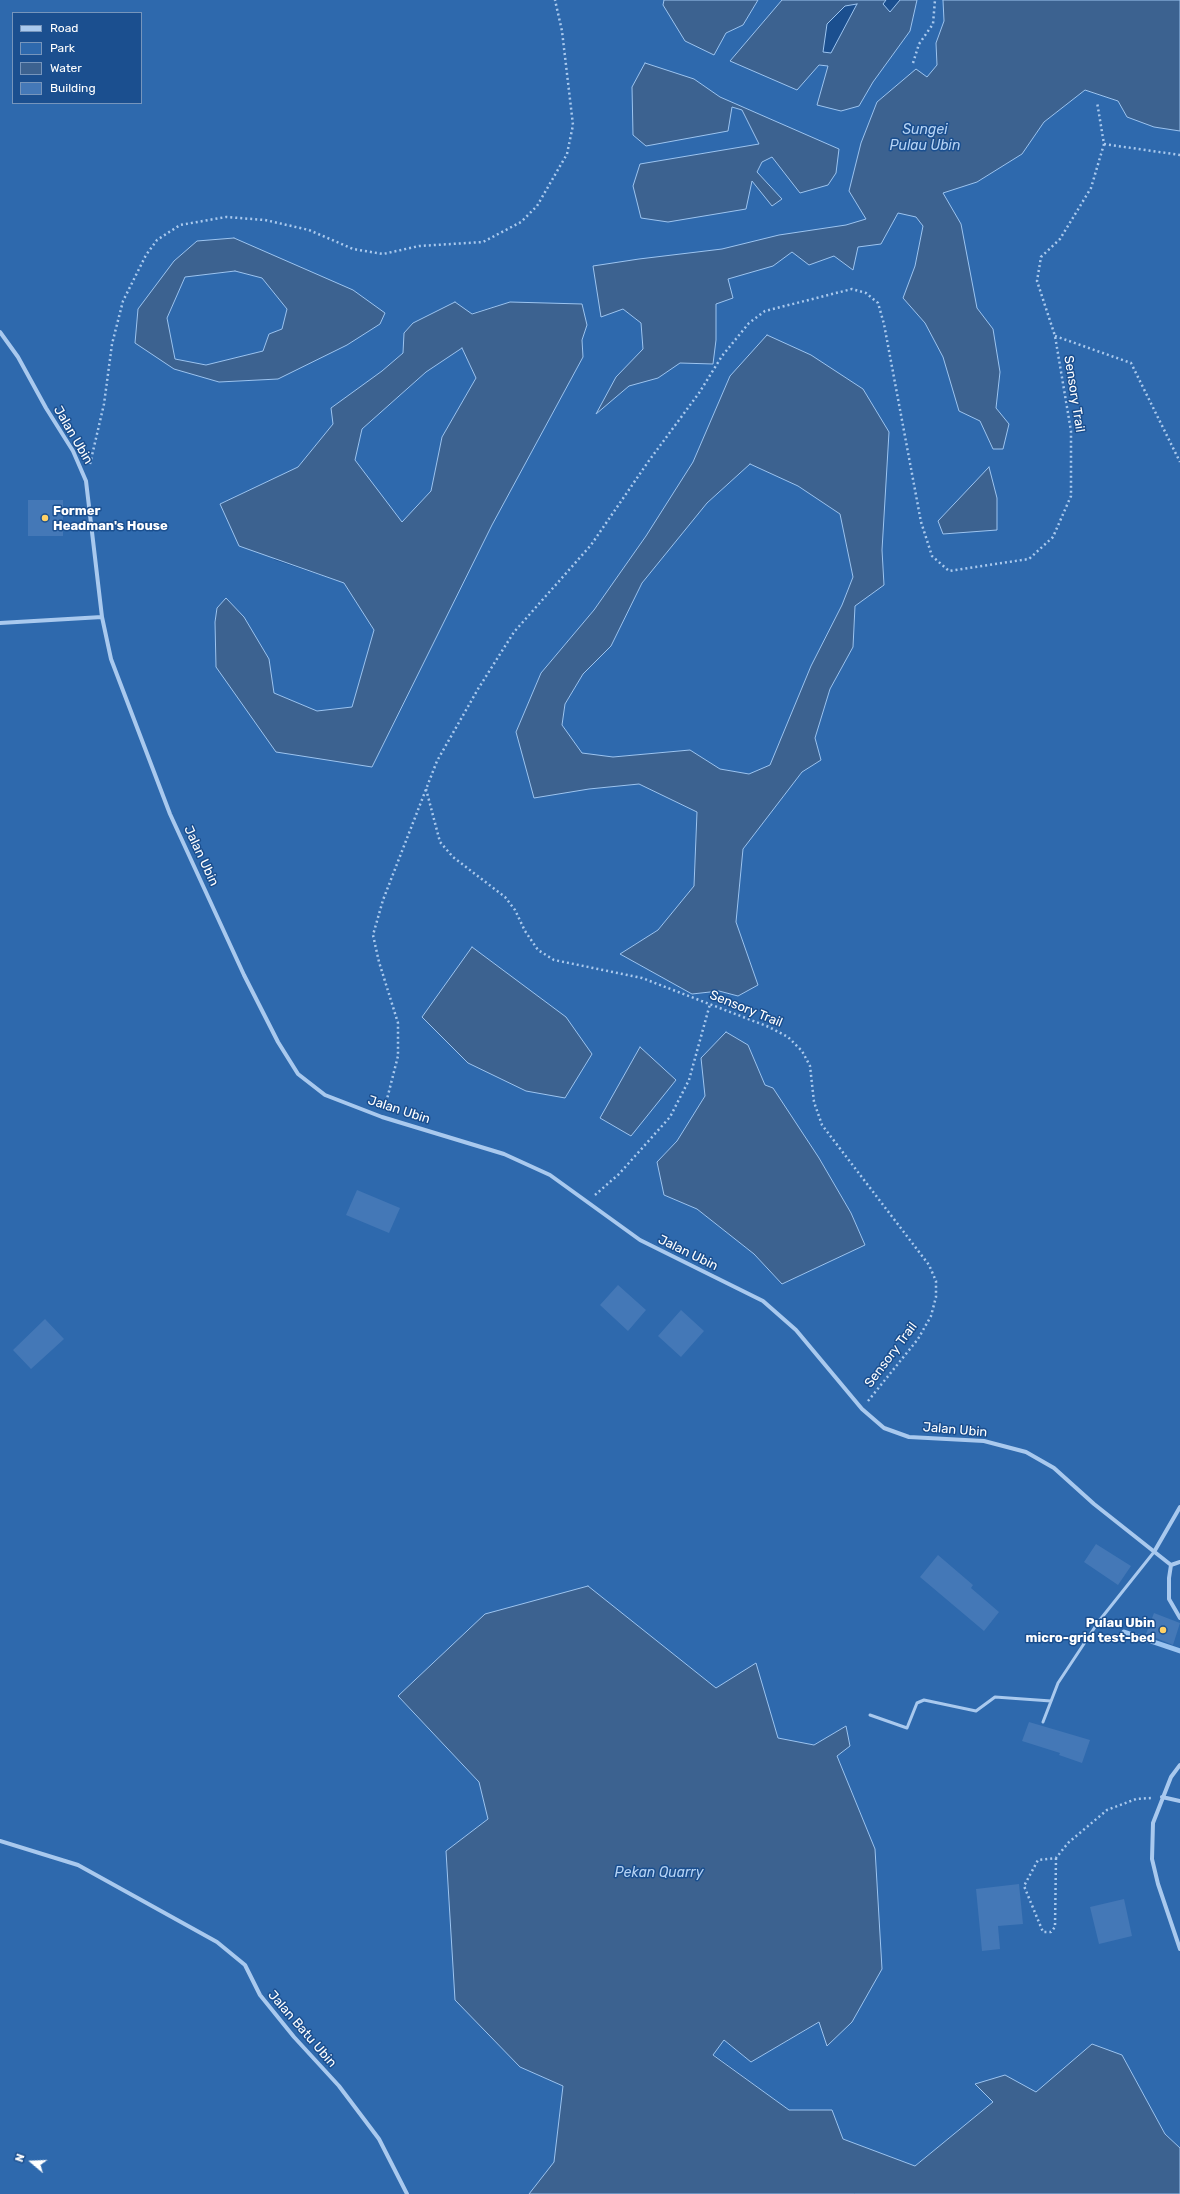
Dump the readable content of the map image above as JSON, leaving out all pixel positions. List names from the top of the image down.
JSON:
{
  "streets": {
    "street": ["Jalan Ubin", "Jalan Batu Ubin"],
    "path": ["Sensory Trail"]
  },
  "crossings": [
    ["Sensory Trail", "Jalan Ubin"]
  ],
  "water": ["Sungei Pulau Ubin", "Pekan Quarry"],
  "places": ["Former Headman's House", "Pulau Ubin micro-grid test-bed"],
  "legend": [
    "Road",
    "Park",
    "Water",
    "Building"
  ],
  "north": "left"
}
